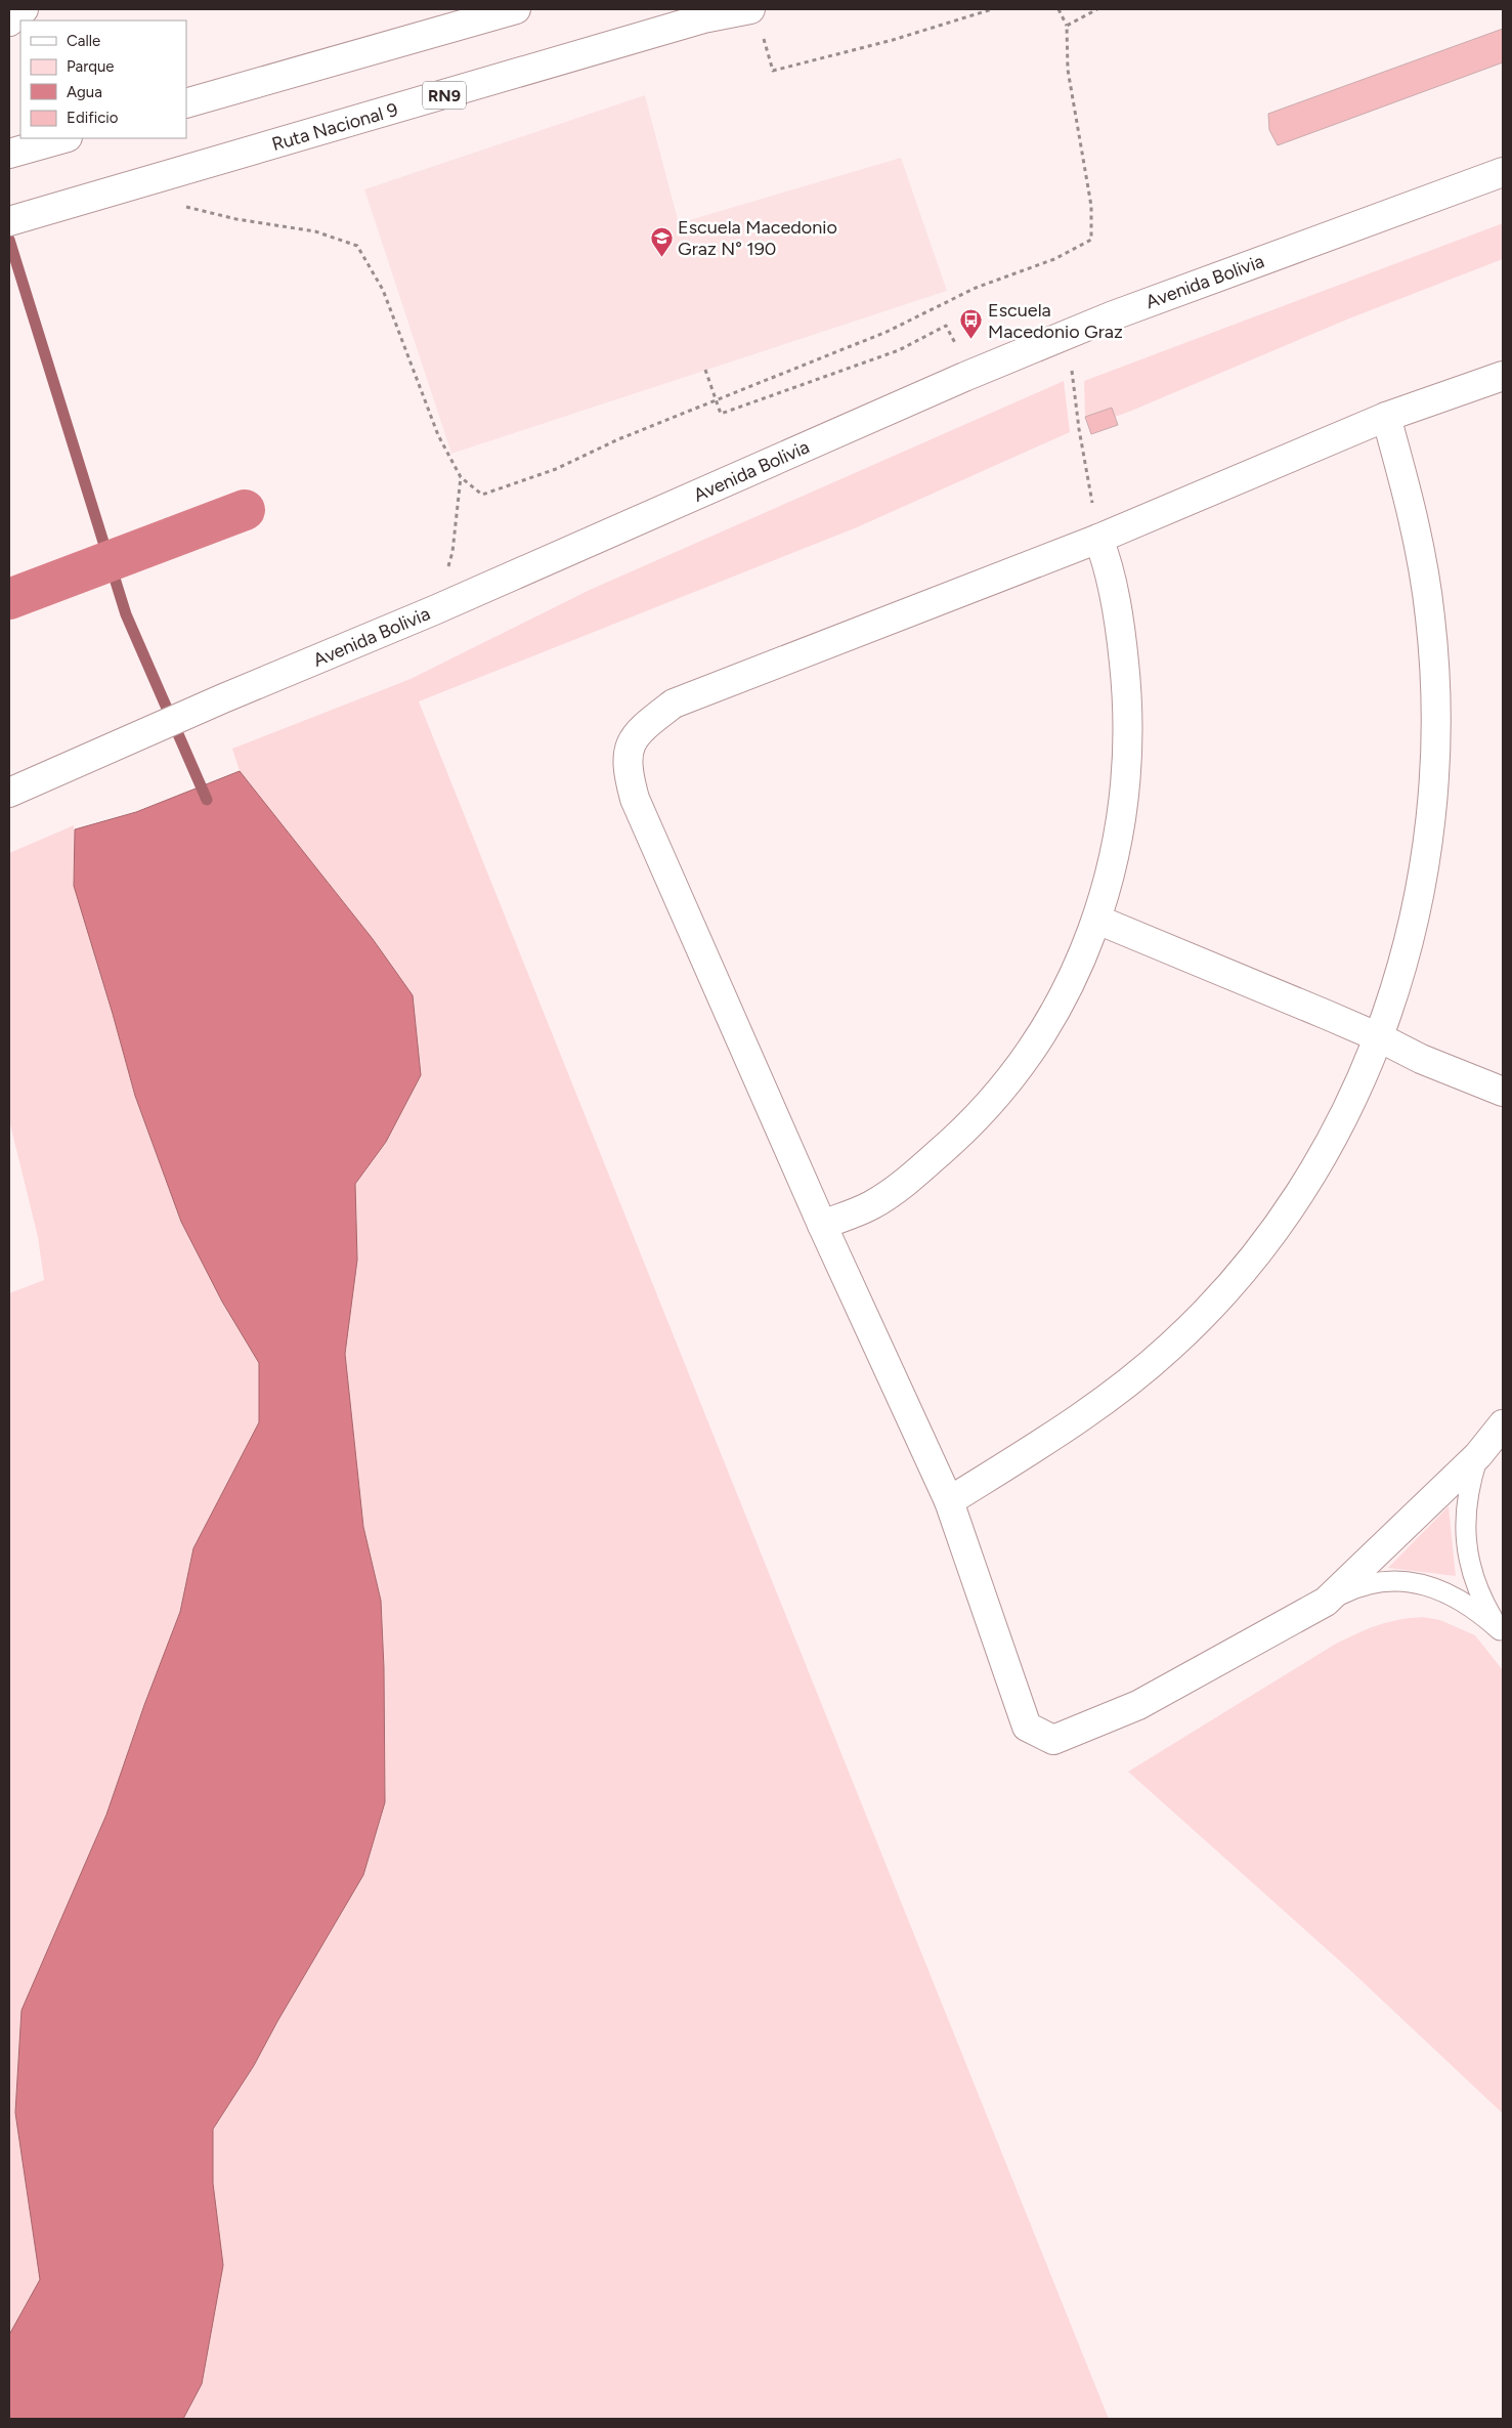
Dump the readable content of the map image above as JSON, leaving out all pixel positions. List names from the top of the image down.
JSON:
{
  "streets": {
    "main road": ["RN9", "Ruta Nacional 9", "Avenida Bolivia"]
  },
  "places": {
    "school or university": ["Escuela Macedonio Graz N° 190"],
    "bus stop": ["Escuela Macedonio Graz"]
  },
  "legend": [
    "Calle",
    "Parque",
    "Agua",
    "Edificio"
  ]
}
